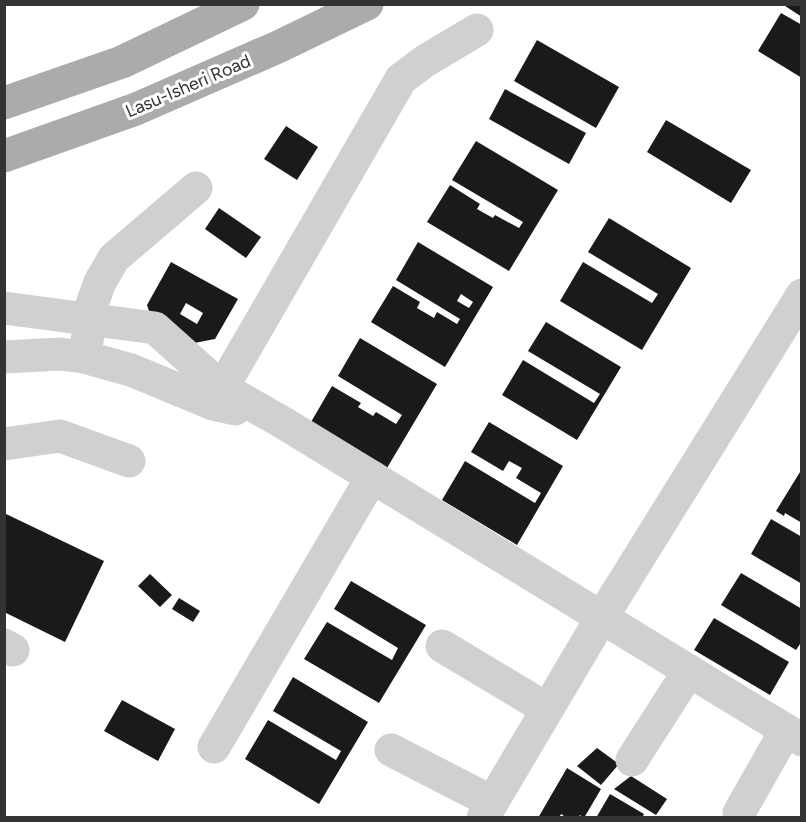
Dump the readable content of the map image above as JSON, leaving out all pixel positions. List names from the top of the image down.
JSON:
{
  "streets": {
    "main road": ["Lasu-Isheri Road"]
  }
}
